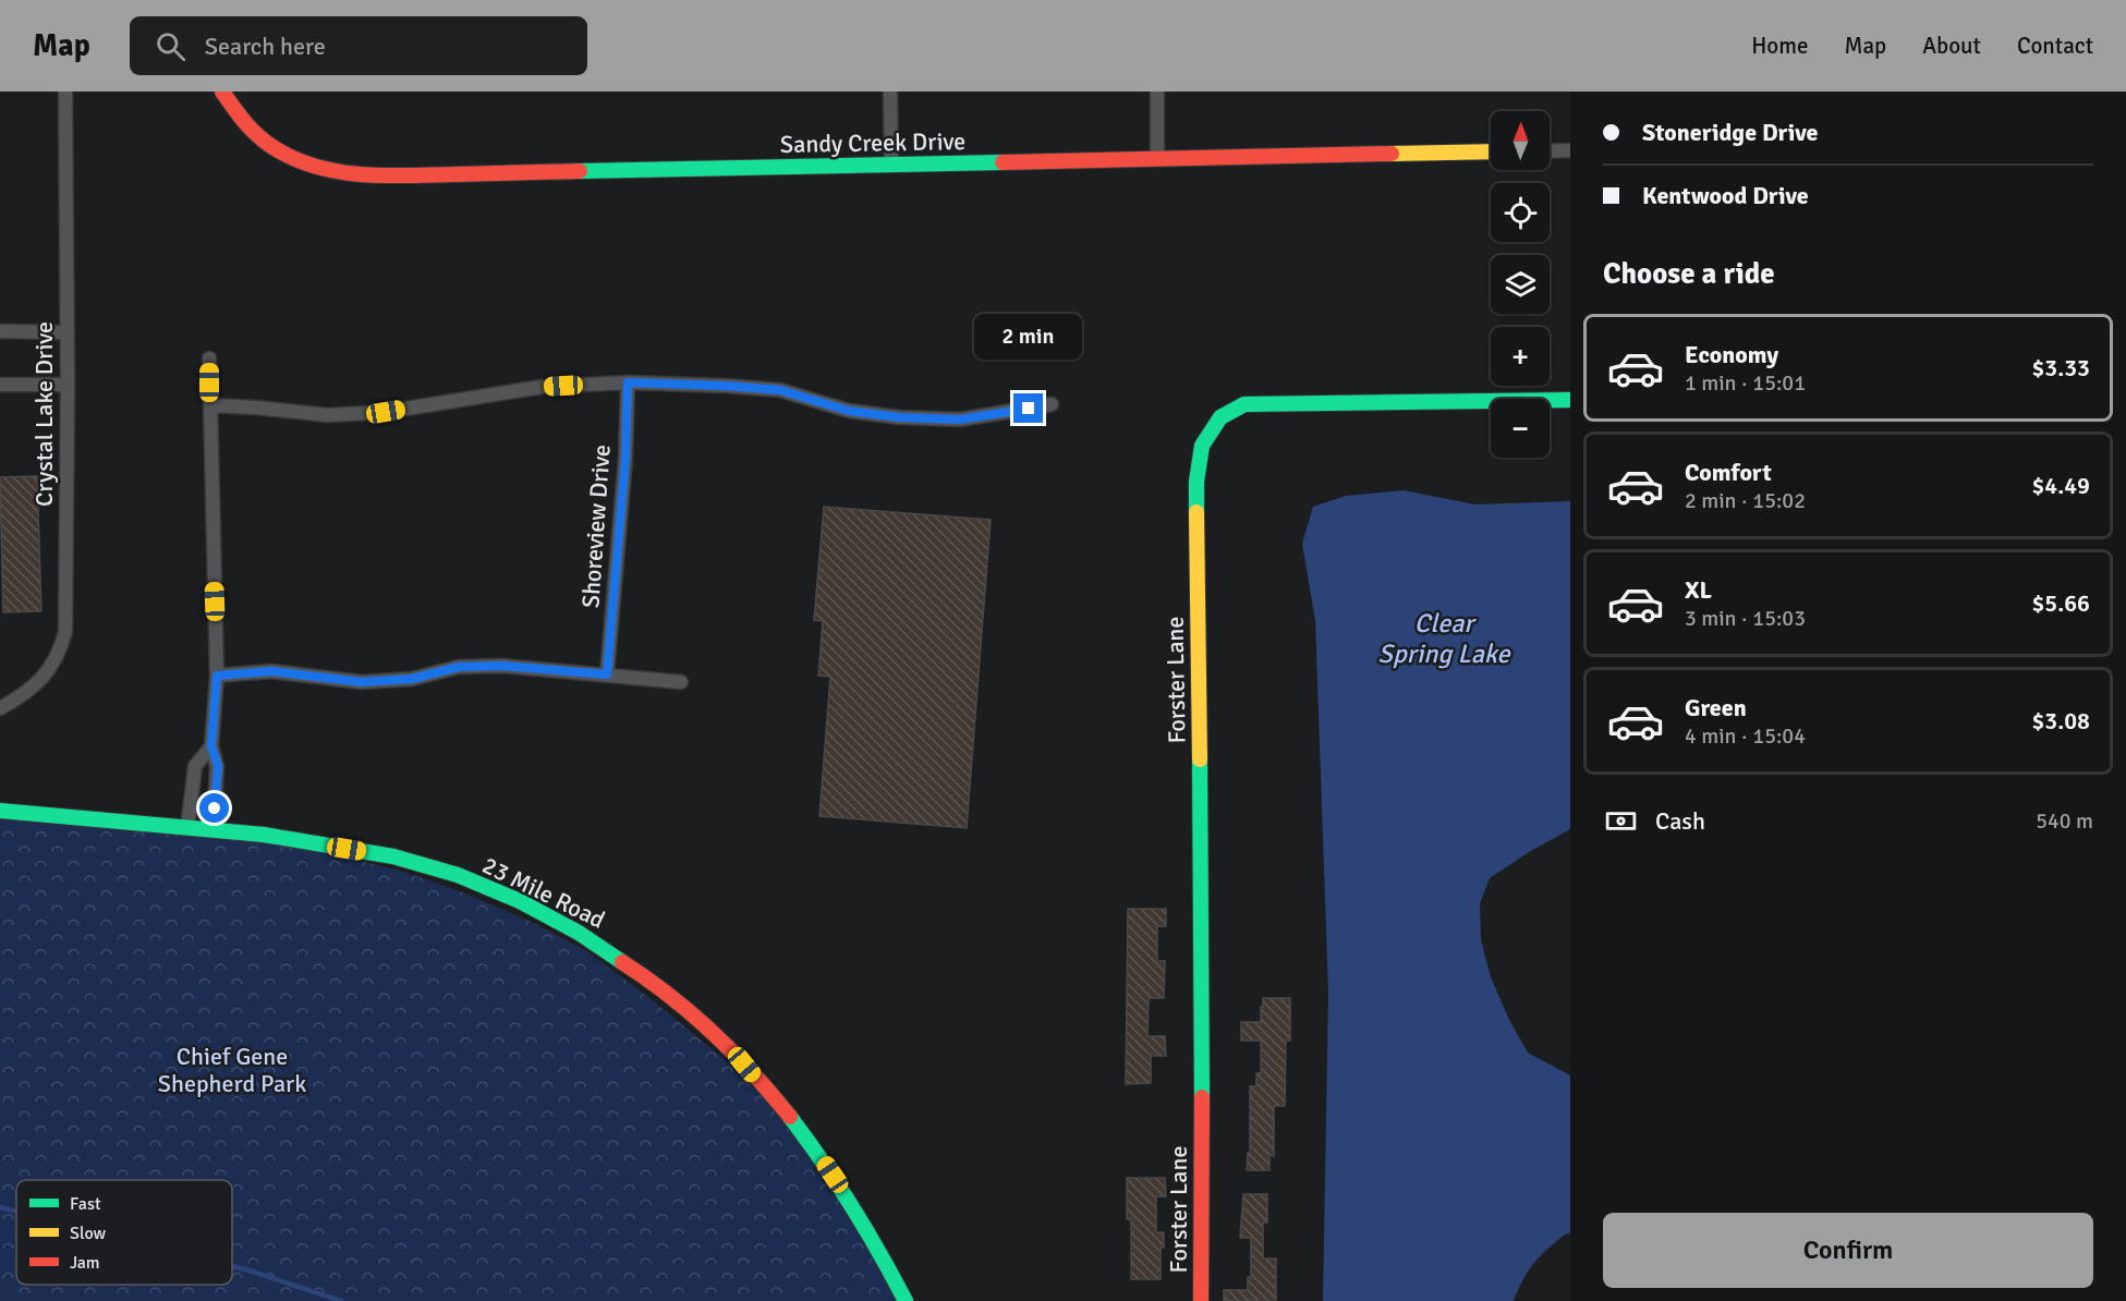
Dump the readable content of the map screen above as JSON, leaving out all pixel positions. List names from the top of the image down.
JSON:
{
  "streets": {
    "street": [
      "Sandy Creek Drive",
      "Crystal Lake Drive",
      "Shoreview Drive",
      "Forster Lane",
      "23 Mile Road"
    ]
  },
  "water": ["Clear Spring Lake"],
  "parks": ["Chief Gene Shepherd Park"],
  "legend": ["Fast", "Slow", "Jam"],
  "north": "top",
  "page": {
    "header": "Map",
    "search": "Search here",
    "nav": [
      "Home",
      "Map",
      "About",
      "Contact"
    ],
    "banner": ["Stoneridge Drive", "Kentwood Drive"],
    "map_buttons": ["+", "−"],
    "heading": "Choose a ride",
    "bubble": "2 min",
    "list": [
      {
        "name": "Economy",
        "note": "1 min · 15:01",
        "value": "$3.33"
      },
      {
        "name": "Comfort",
        "note": "2 min · 15:02",
        "value": "$4.49"
      },
      {
        "name": "XL",
        "note": "3 min · 15:03",
        "value": "$5.66"
      },
      {
        "name": "Green",
        "note": "4 min · 15:04",
        "value": "$3.08"
      }
    ],
    "pay": ["Cash", "540 m"],
    "buttons": "Confirm"
  }
}
